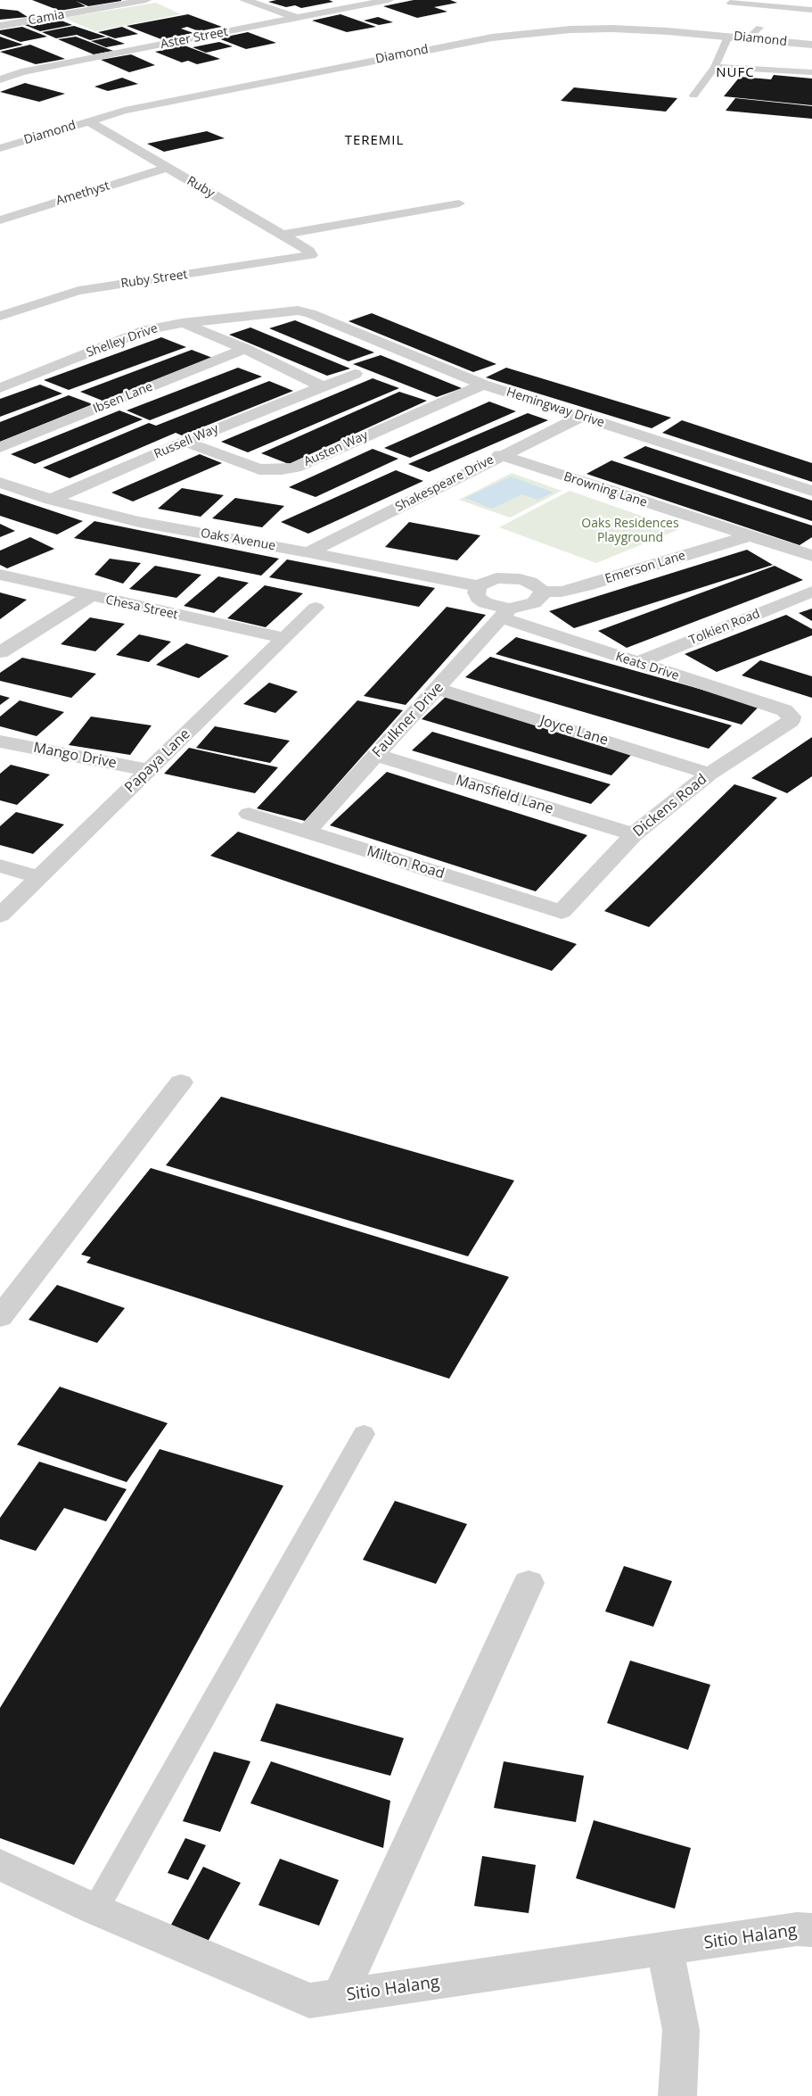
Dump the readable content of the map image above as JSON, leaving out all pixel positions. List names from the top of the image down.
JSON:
{
  "streets": {
    "street": [
      "Camia",
      "Aster Street",
      "Diamond",
      "Ruby",
      "Amethyst",
      "Ruby Street",
      "Shelley Drive",
      "Ibsen Lane",
      "Hemingway Drive",
      "Russell Way",
      "Austen Way",
      "Shakespeare Drive",
      "Browning Lane",
      "Oaks Avenue",
      "Emerson Lane",
      "Chesa Street",
      "Tolkien Road",
      "Keats Drive",
      "Faulkner Drive",
      "Joyce Lane",
      "Mango Drive",
      "Papaya Lane",
      "Mansfield Lane",
      "Dickens Road",
      "Milton Road",
      "Sitio Halang"
    ]
  },
  "crossings": [
    ["Diamond", "Ruby"],
    ["Ruby", "Amethyst"],
    ["Ruby", "Ruby Street"],
    ["Shelley Drive", "Hemingway Drive"],
    ["Hemingway Drive", "Austen Way"],
    ["Hemingway Drive", "Shakespeare Drive"],
    ["Russell Way", "Austen Way"],
    ["Russell Way", "Oaks Avenue"],
    ["Shakespeare Drive", "Browning Lane"],
    ["Shakespeare Drive", "Oaks Avenue"],
    ["Browning Lane", "Emerson Lane"],
    ["Oaks Avenue", "Keats Drive"],
    ["Chesa Street", "Papaya Lane"],
    ["Tolkien Road", "Keats Drive"],
    ["Keats Drive", "Faulkner Drive"],
    ["Keats Drive", "Dickens Road"],
    ["Faulkner Drive", "Joyce Lane"],
    ["Faulkner Drive", "Mansfield Lane"],
    ["Faulkner Drive", "Milton Road"],
    ["Joyce Lane", "Dickens Road"],
    ["Mango Drive", "Papaya Lane"],
    ["Mansfield Lane", "Dickens Road"],
    ["Dickens Road", "Milton Road"]
  ],
  "districts": ["NUFC", "TEREMIL"],
  "parks": ["Oaks Residences Playground"]
}
